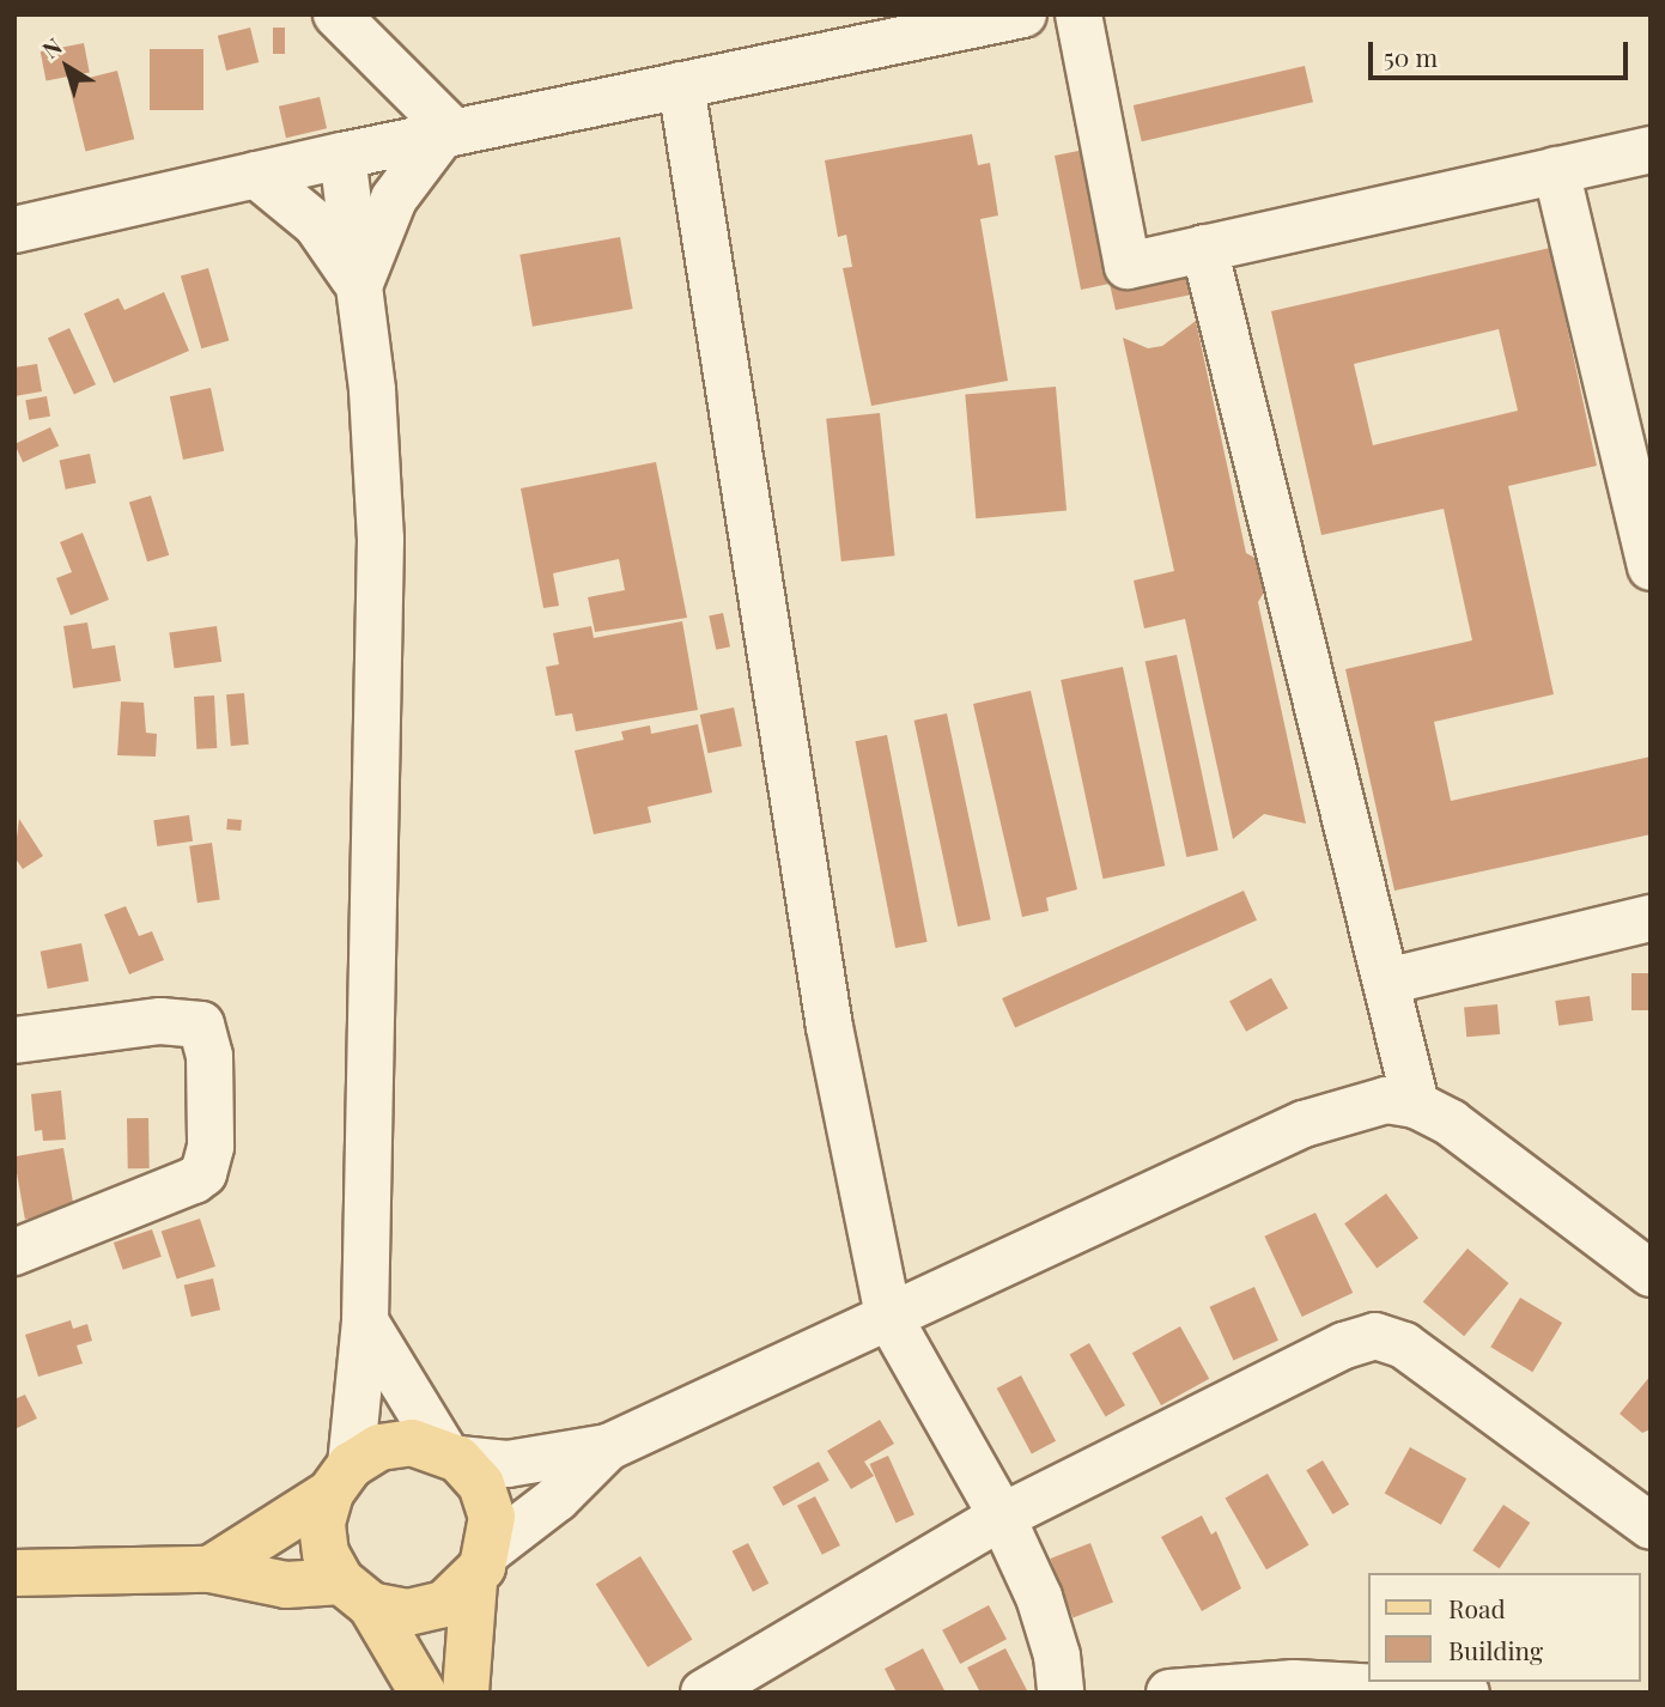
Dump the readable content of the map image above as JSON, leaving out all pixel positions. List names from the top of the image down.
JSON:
{
  "legend": ["Road", "Building"],
  "scale_bar": "50 m",
  "north": "top left"
}
